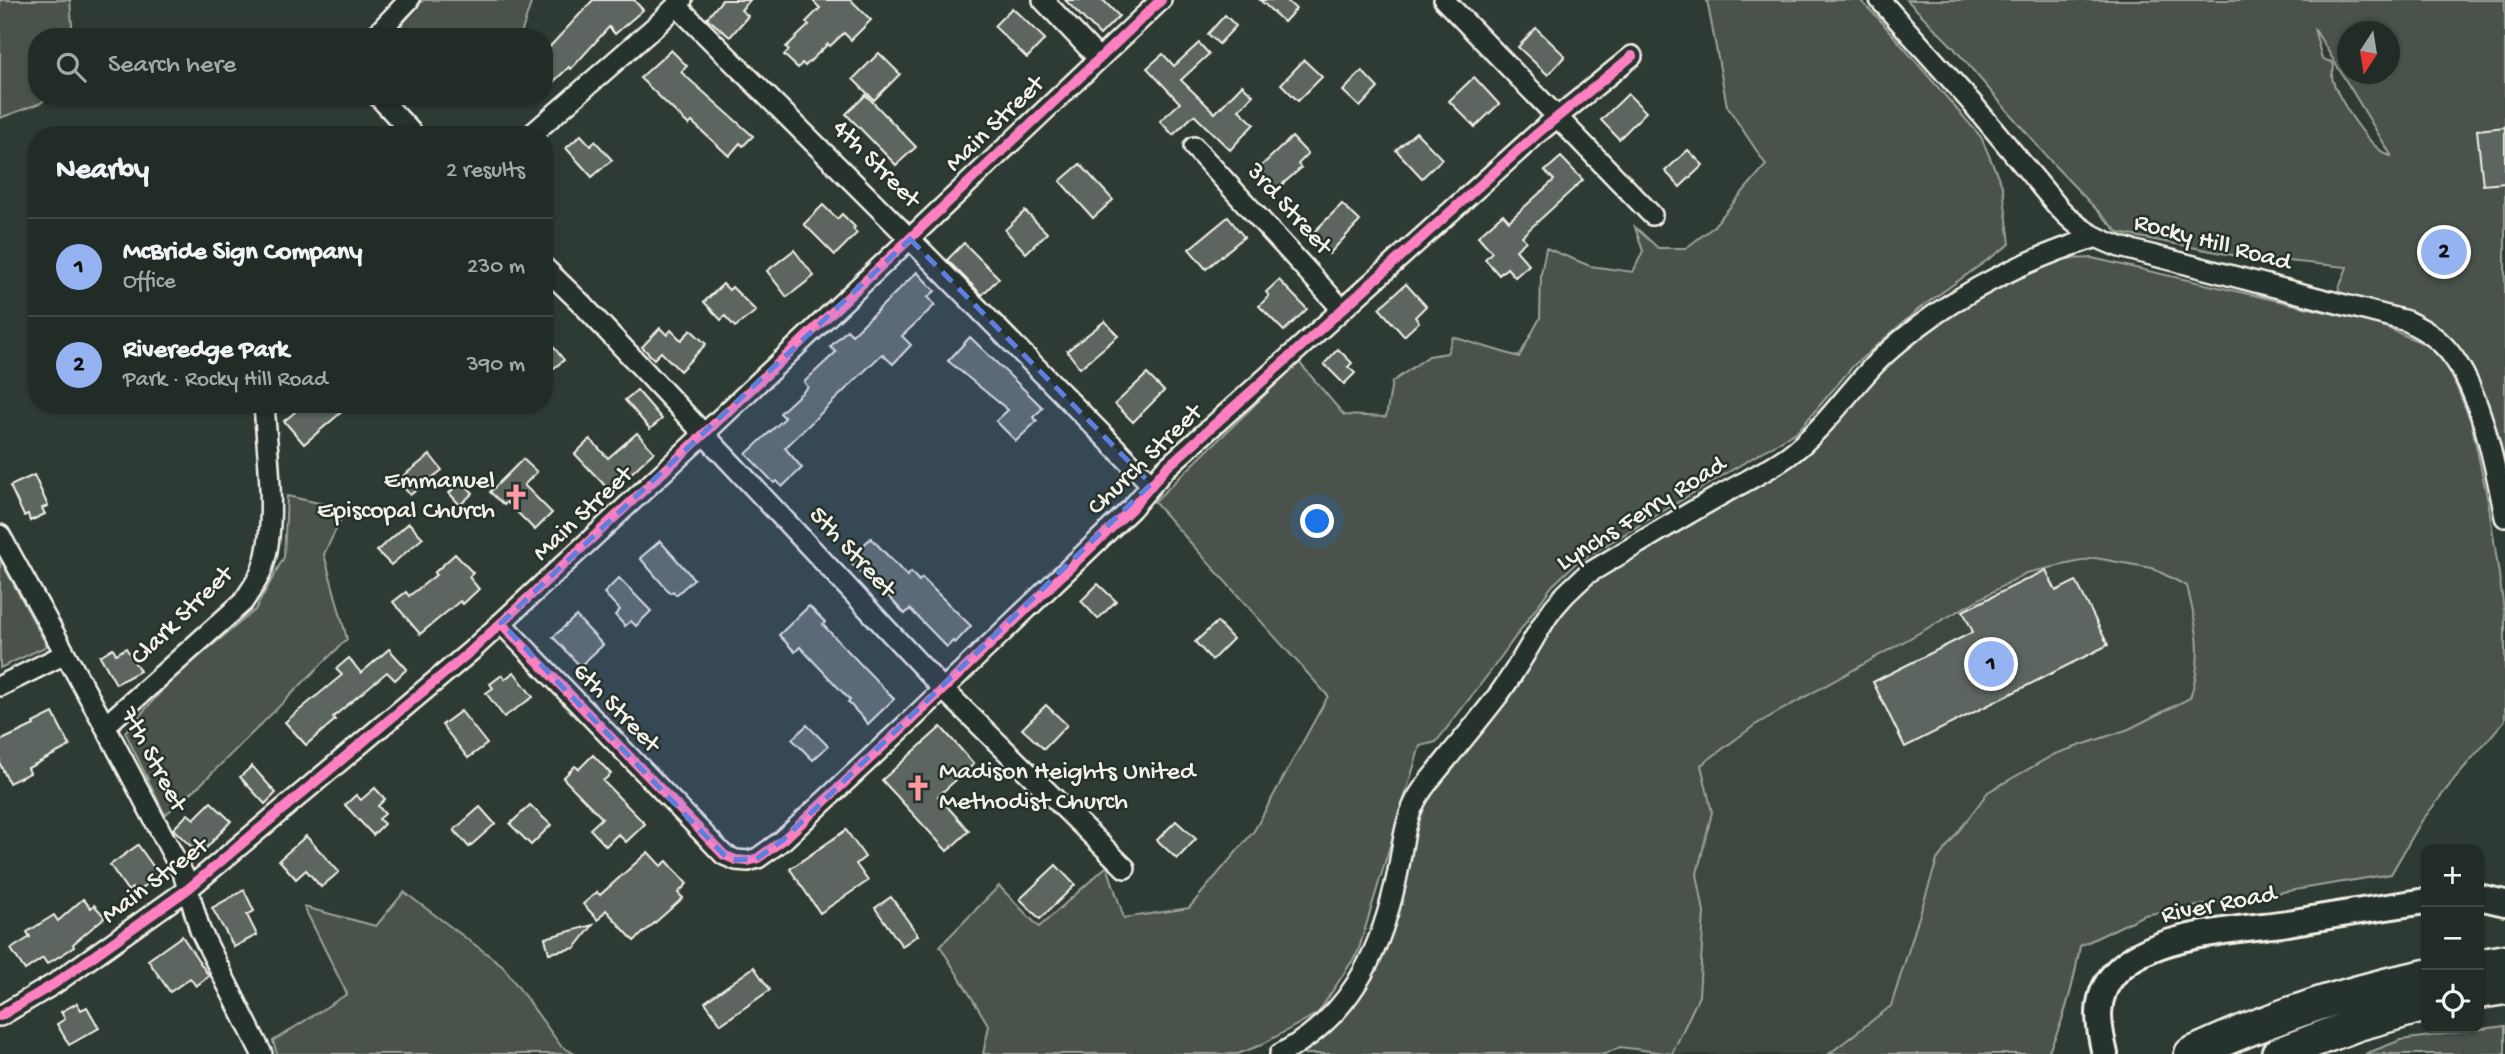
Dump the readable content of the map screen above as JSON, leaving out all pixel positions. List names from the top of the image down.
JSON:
{
  "streets": {
    "street": [
      "Main Street",
      "4th Street",
      "3rd Street",
      "Rocky Hill Road",
      "Church Street",
      "Lynchs Ferry Road",
      "5th Street",
      "Clark Street",
      "6th Street",
      "7th Street",
      "River Road"
    ]
  },
  "crossings": [
    ["Main Street", "4th Street"],
    ["Main Street", "5th Street"],
    ["Main Street", "6th Street"],
    ["Main Street", "7th Street"],
    ["4th Street", "Church Street"],
    ["3rd Street", "Church Street"],
    ["Rocky Hill Road", "Lynchs Ferry Road"],
    ["Church Street", "5th Street"],
    ["Church Street", "6th Street"],
    ["Clark Street", "7th Street"]
  ],
  "places": {
    "church": ["Emmanuel Episcopal Church", "Madison Heights United Methodist Church"]
  },
  "north": "bottom",
  "page": {
    "search": "Search here",
    "heading": ["Nearby", "2 results"],
    "list": [
      {
        "mark": "1",
        "name": "McBride Sign Company",
        "note": "Office",
        "value": "230 m"
      },
      {
        "mark": "2",
        "name": "Riveredge Park",
        "note": "Park · Rocky Hill Road",
        "value": "390 m"
      }
    ],
    "pins": ["2", "1"],
    "map_buttons": ["+", "−"]
  }
}
